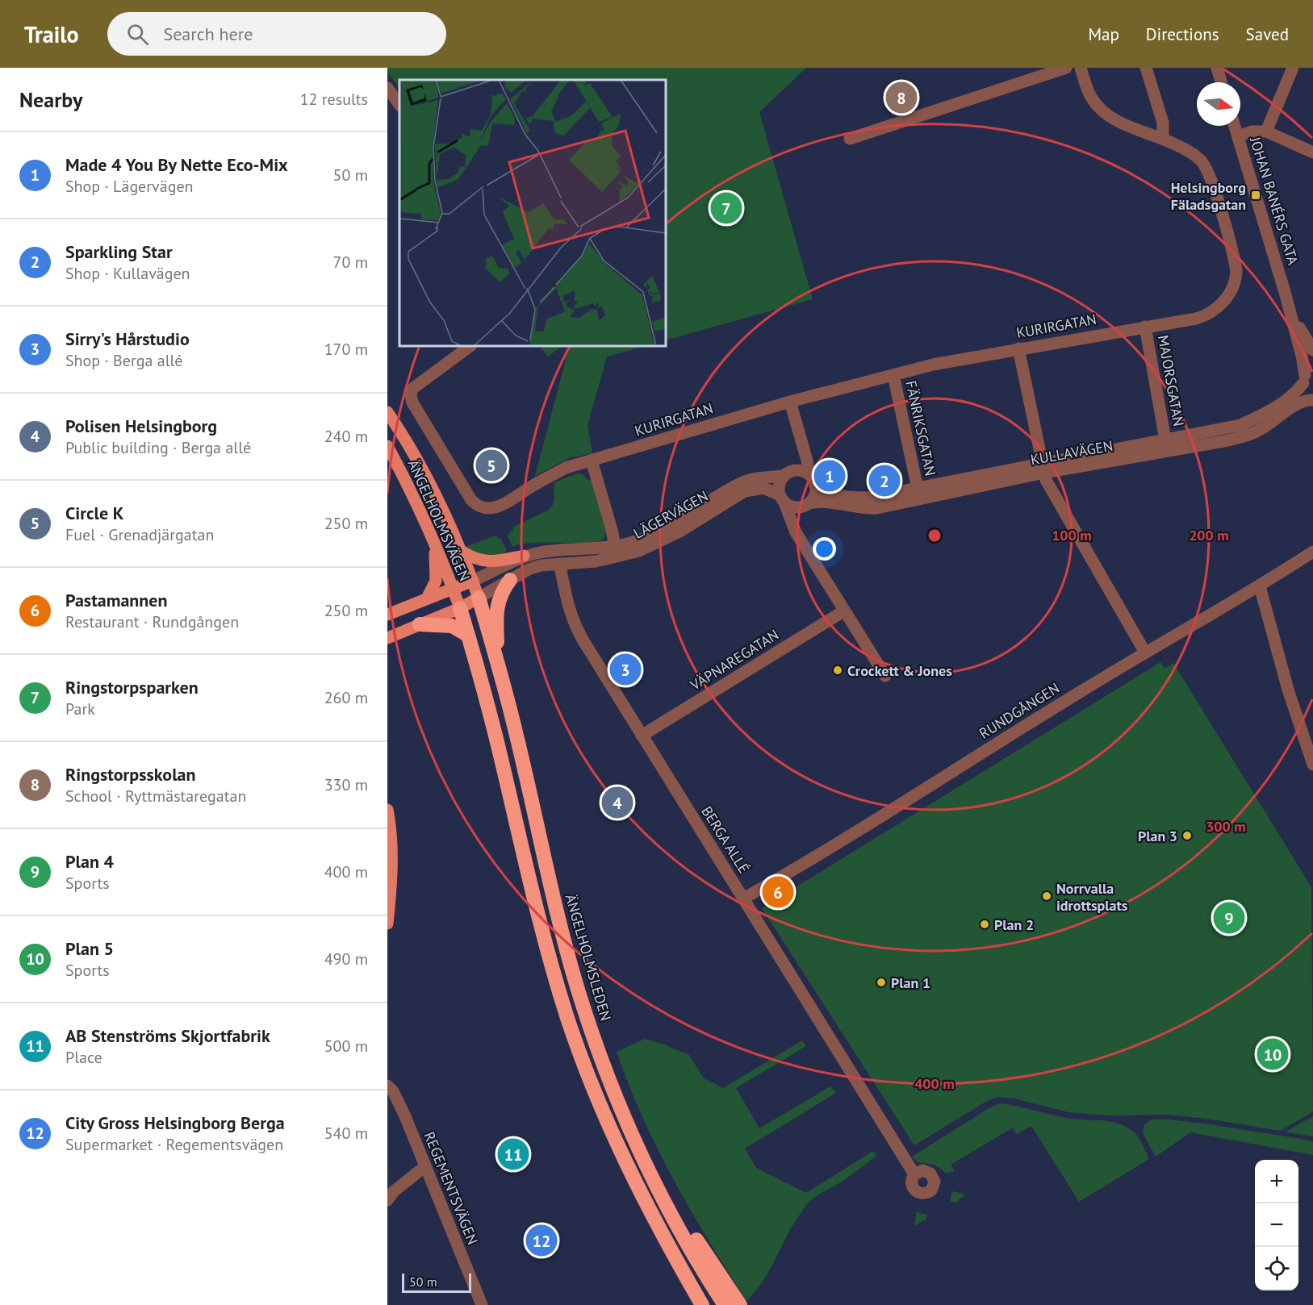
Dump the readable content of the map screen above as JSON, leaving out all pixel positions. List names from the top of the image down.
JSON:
{
  "streets": {
    "highway": ["ÄNGELHOLMSLEDEN"],
    "main road": ["LÄGERVÄGEN", "ÄNGELHOLMSVÄGEN"],
    "street": [
      "JOHAN BANÉRS GATA",
      "KURIRGATAN",
      "MAJORSGATAN",
      "FÄNRIKSGATAN",
      "KULLAVÄGEN",
      "VÄPNAREGATAN",
      "RUNDGÅNGEN",
      "BERGA ALLÉ",
      "REGEMENTSVÄGEN"
    ]
  },
  "crossings": [
    ["JOHAN BANÉRS GATA", "KULLAVÄGEN"],
    ["KURIRGATAN", "MAJORSGATAN"],
    ["KURIRGATAN", "FÄNRIKSGATAN"],
    ["MAJORSGATAN", "KULLAVÄGEN"],
    ["FÄNRIKSGATAN", "KULLAVÄGEN"],
    ["LÄGERVÄGEN", "ÄNGELHOLMSVÄGEN"],
    ["LÄGERVÄGEN", "BERGA ALLÉ"],
    ["LÄGERVÄGEN", "ÄNGELHOLMSLEDEN"],
    ["ÄNGELHOLMSVÄGEN", "ÄNGELHOLMSLEDEN"],
    ["VÄPNAREGATAN", "BERGA ALLÉ"],
    ["RUNDGÅNGEN", "BERGA ALLÉ"]
  ],
  "places": {
    "transit": ["Helsingborg Fäladsgatan"],
    "other": [
      "Crockett & Jones",
      "Plan 3",
      "Norrvalla idrottsplats",
      "Plan 2",
      "Plan 1"
    ]
  },
  "scale_bar": "50 m",
  "north": "right",
  "page": {
    "header": "Trailo",
    "search": "Search here",
    "nav": ["Map", "Directions", "Saved"],
    "heading": ["Nearby", "12 results"],
    "pins": [
      "8",
      "7",
      "5",
      "1",
      "2",
      "3",
      "4",
      "6",
      "9",
      "10",
      "11",
      "12"
    ],
    "list": [
      {
        "mark": "1",
        "name": "Made 4 You By Nette Eco-Mix",
        "note": "Shop · Lägervägen",
        "value": "50 m"
      },
      {
        "mark": "2",
        "name": "Sparkling Star",
        "note": "Shop · Kullavägen",
        "value": "70 m"
      },
      {
        "mark": "3",
        "name": "Sirry's Hårstudio",
        "note": "Shop · Berga allé",
        "value": "170 m"
      },
      {
        "mark": "4",
        "name": "Polisen Helsingborg",
        "note": "Public building · Berga allé",
        "value": "240 m"
      },
      {
        "mark": "5",
        "name": "Circle K",
        "note": "Fuel · Grenadjärgatan",
        "value": "250 m"
      },
      {
        "mark": "6",
        "name": "Pastamannen",
        "note": "Restaurant · Rundgången",
        "value": "250 m"
      },
      {
        "mark": "7",
        "name": "Ringstorpsparken",
        "note": "Park",
        "value": "260 m"
      },
      {
        "mark": "8",
        "name": "Ringstorpsskolan",
        "note": "School · Ryttmästaregatan",
        "value": "330 m"
      },
      {
        "mark": "9",
        "name": "Plan 4",
        "note": "Sports",
        "value": "400 m"
      },
      {
        "mark": "10",
        "name": "Plan 5",
        "note": "Sports",
        "value": "490 m"
      },
      {
        "mark": "11",
        "name": "AB Stenströms Skjortfabrik",
        "note": "Place",
        "value": "500 m"
      },
      {
        "mark": "12",
        "name": "City Gross Helsingborg Berga",
        "note": "Supermarket · Regementsvägen",
        "value": "540 m"
      }
    ],
    "map_buttons": ["+", "−"],
    "scale": "50 m"
  },
  "rings": [
    "100 m",
    "200 m",
    "300 m",
    "400 m"
  ]
}
